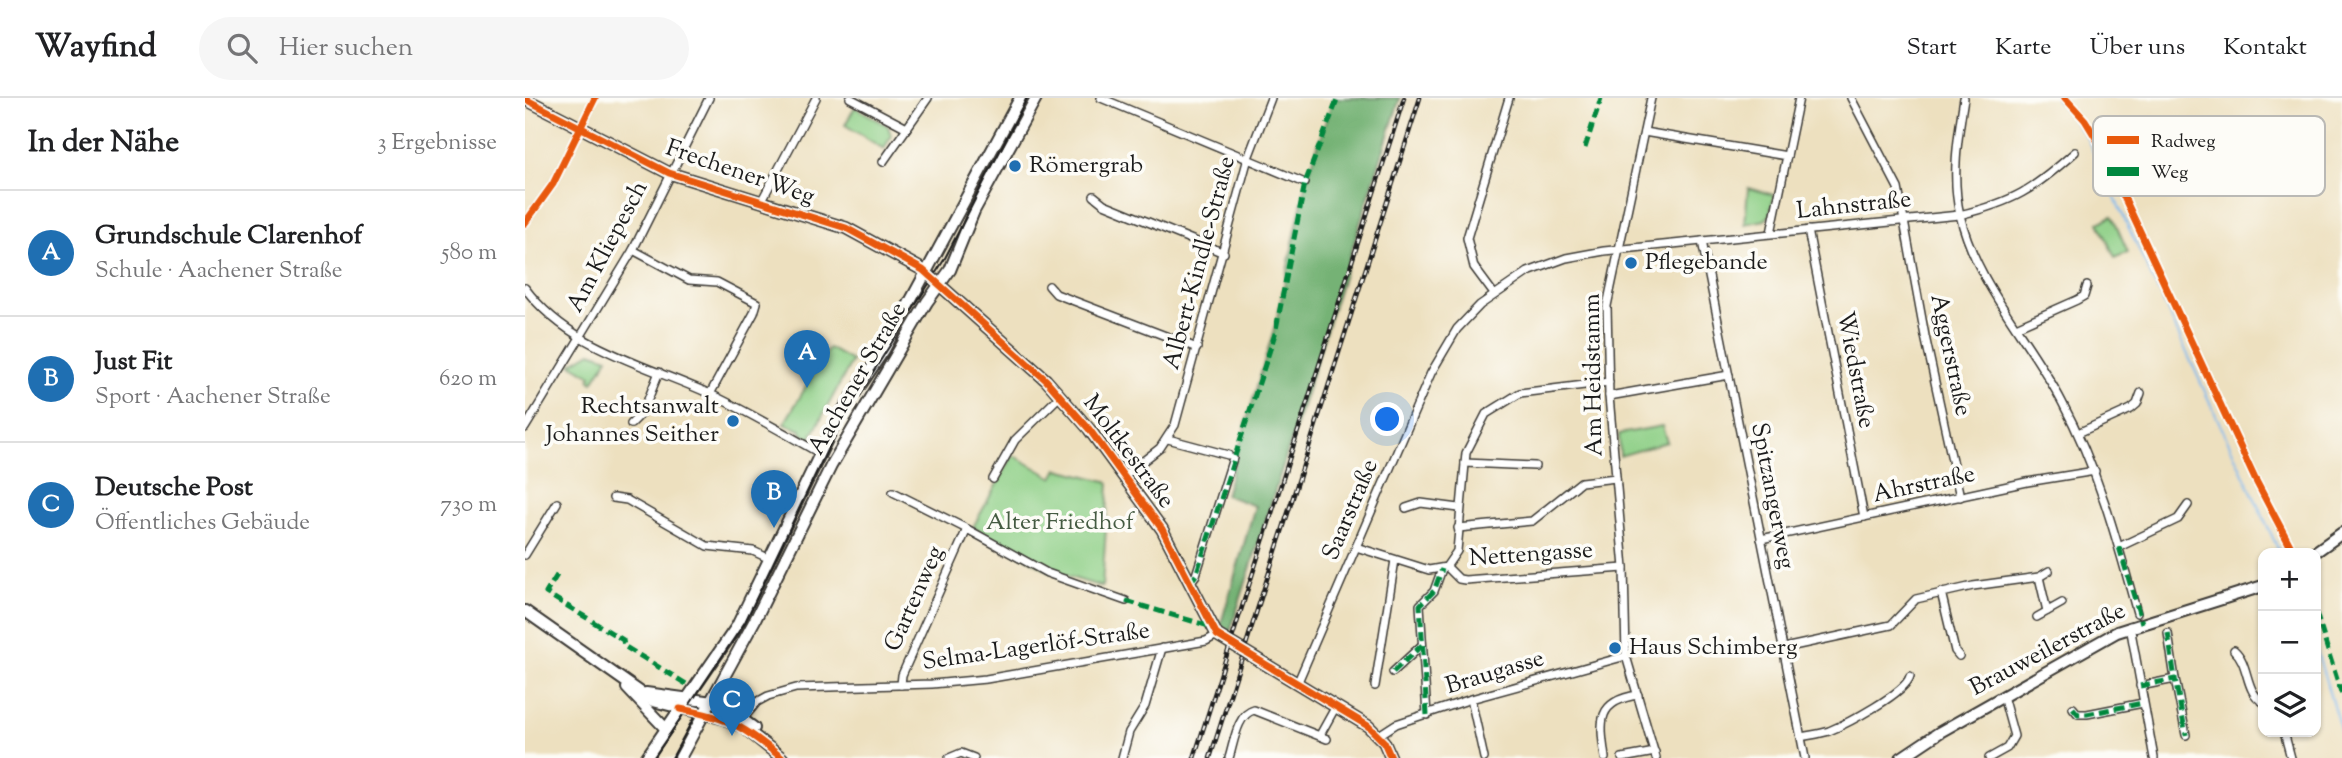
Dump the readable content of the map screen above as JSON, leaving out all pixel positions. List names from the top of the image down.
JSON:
{
  "streets": {
    "street": [
      "Frechener Weg",
      "Lahnstraße",
      "Am Kliepesch",
      "Albert-Kindle-Straße",
      "Aggerstraße",
      "Wiedstraße",
      "Am Heidstamm",
      "Aachener Straße",
      "Moltkestraße",
      "Ahrstraße",
      "Spitzangerweg",
      "Saarstraße",
      "Nettengasse",
      "Gartenweg",
      "Selma-Lagerlöf-Straße",
      "Brauweilerstraße",
      "Braugasse"
    ]
  },
  "crossings": [
    ["Frechener Weg", "Am Kliepesch"],
    ["Frechener Weg", "Aachener Straße"],
    ["Frechener Weg", "Moltkestraße"],
    ["Lahnstraße", "Aggerstraße"],
    ["Lahnstraße", "Wiedstraße"],
    ["Lahnstraße", "Am Heidstamm"],
    ["Lahnstraße", "Spitzangerweg"],
    ["Lahnstraße", "Saarstraße"],
    ["Albert-Kindle-Straße", "Moltkestraße"],
    ["Aggerstraße", "Ahrstraße"],
    ["Wiedstraße", "Ahrstraße"],
    ["Am Heidstamm", "Saarstraße"],
    ["Am Heidstamm", "Nettengasse"],
    ["Am Heidstamm", "Braugasse"],
    ["Aachener Straße", "Moltkestraße"],
    ["Moltkestraße", "Selma-Lagerlöf-Straße"],
    ["Ahrstraße", "Spitzangerweg"],
    ["Saarstraße", "Nettengasse"],
    ["Gartenweg", "Selma-Lagerlöf-Straße"]
  ],
  "parks": ["Alter Friedhof"],
  "places": [
    "Römergrab",
    "Pflegebande",
    "Rechtsanwalt Johannes Seither",
    "Haus Schimberg"
  ],
  "legend": ["Radweg", "Weg"],
  "page": {
    "header": "Wayfind",
    "search": "Hier suchen",
    "nav": [
      "Start",
      "Karte",
      "Über uns",
      "Kontakt"
    ],
    "heading": ["In der Nähe", "3 Ergebnisse"],
    "list": [
      {
        "mark": "A",
        "name": "Grundschule Clarenhof",
        "note": "Schule · Aachener Straße",
        "value": "580 m"
      },
      {
        "mark": "B",
        "name": "Just Fit",
        "note": "Sport · Aachener Straße",
        "value": "620 m"
      },
      {
        "mark": "C",
        "name": "Deutsche Post",
        "note": "Öffentliches Gebäude",
        "value": "730 m"
      }
    ],
    "pins": ["A", "B", "C"],
    "map_buttons": ["+", "−"]
  }
}
